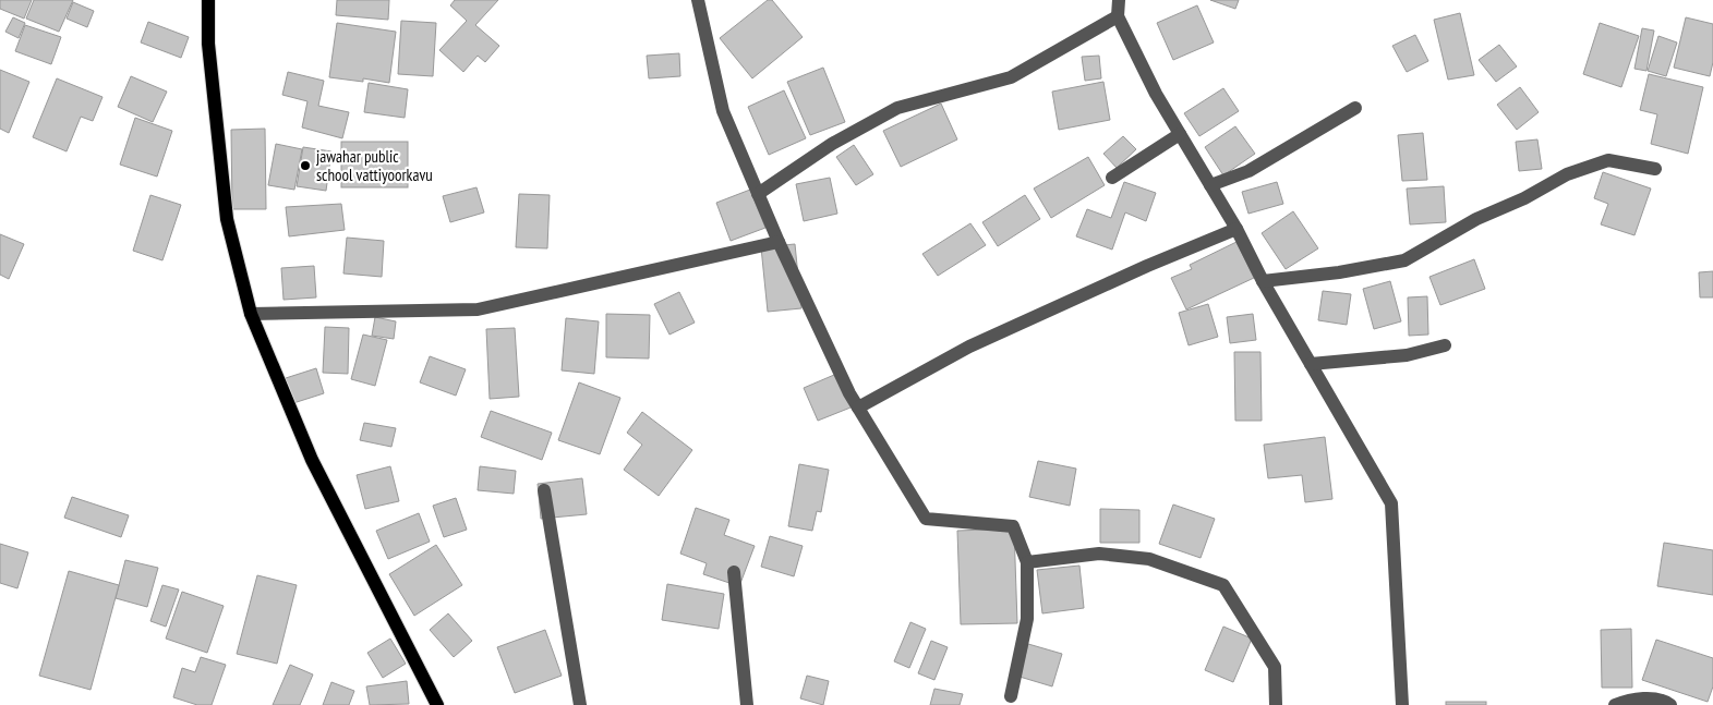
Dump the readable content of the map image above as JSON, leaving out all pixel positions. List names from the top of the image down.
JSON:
{
  "places": ["jawahar public school vattiyoorkavu"]
}
